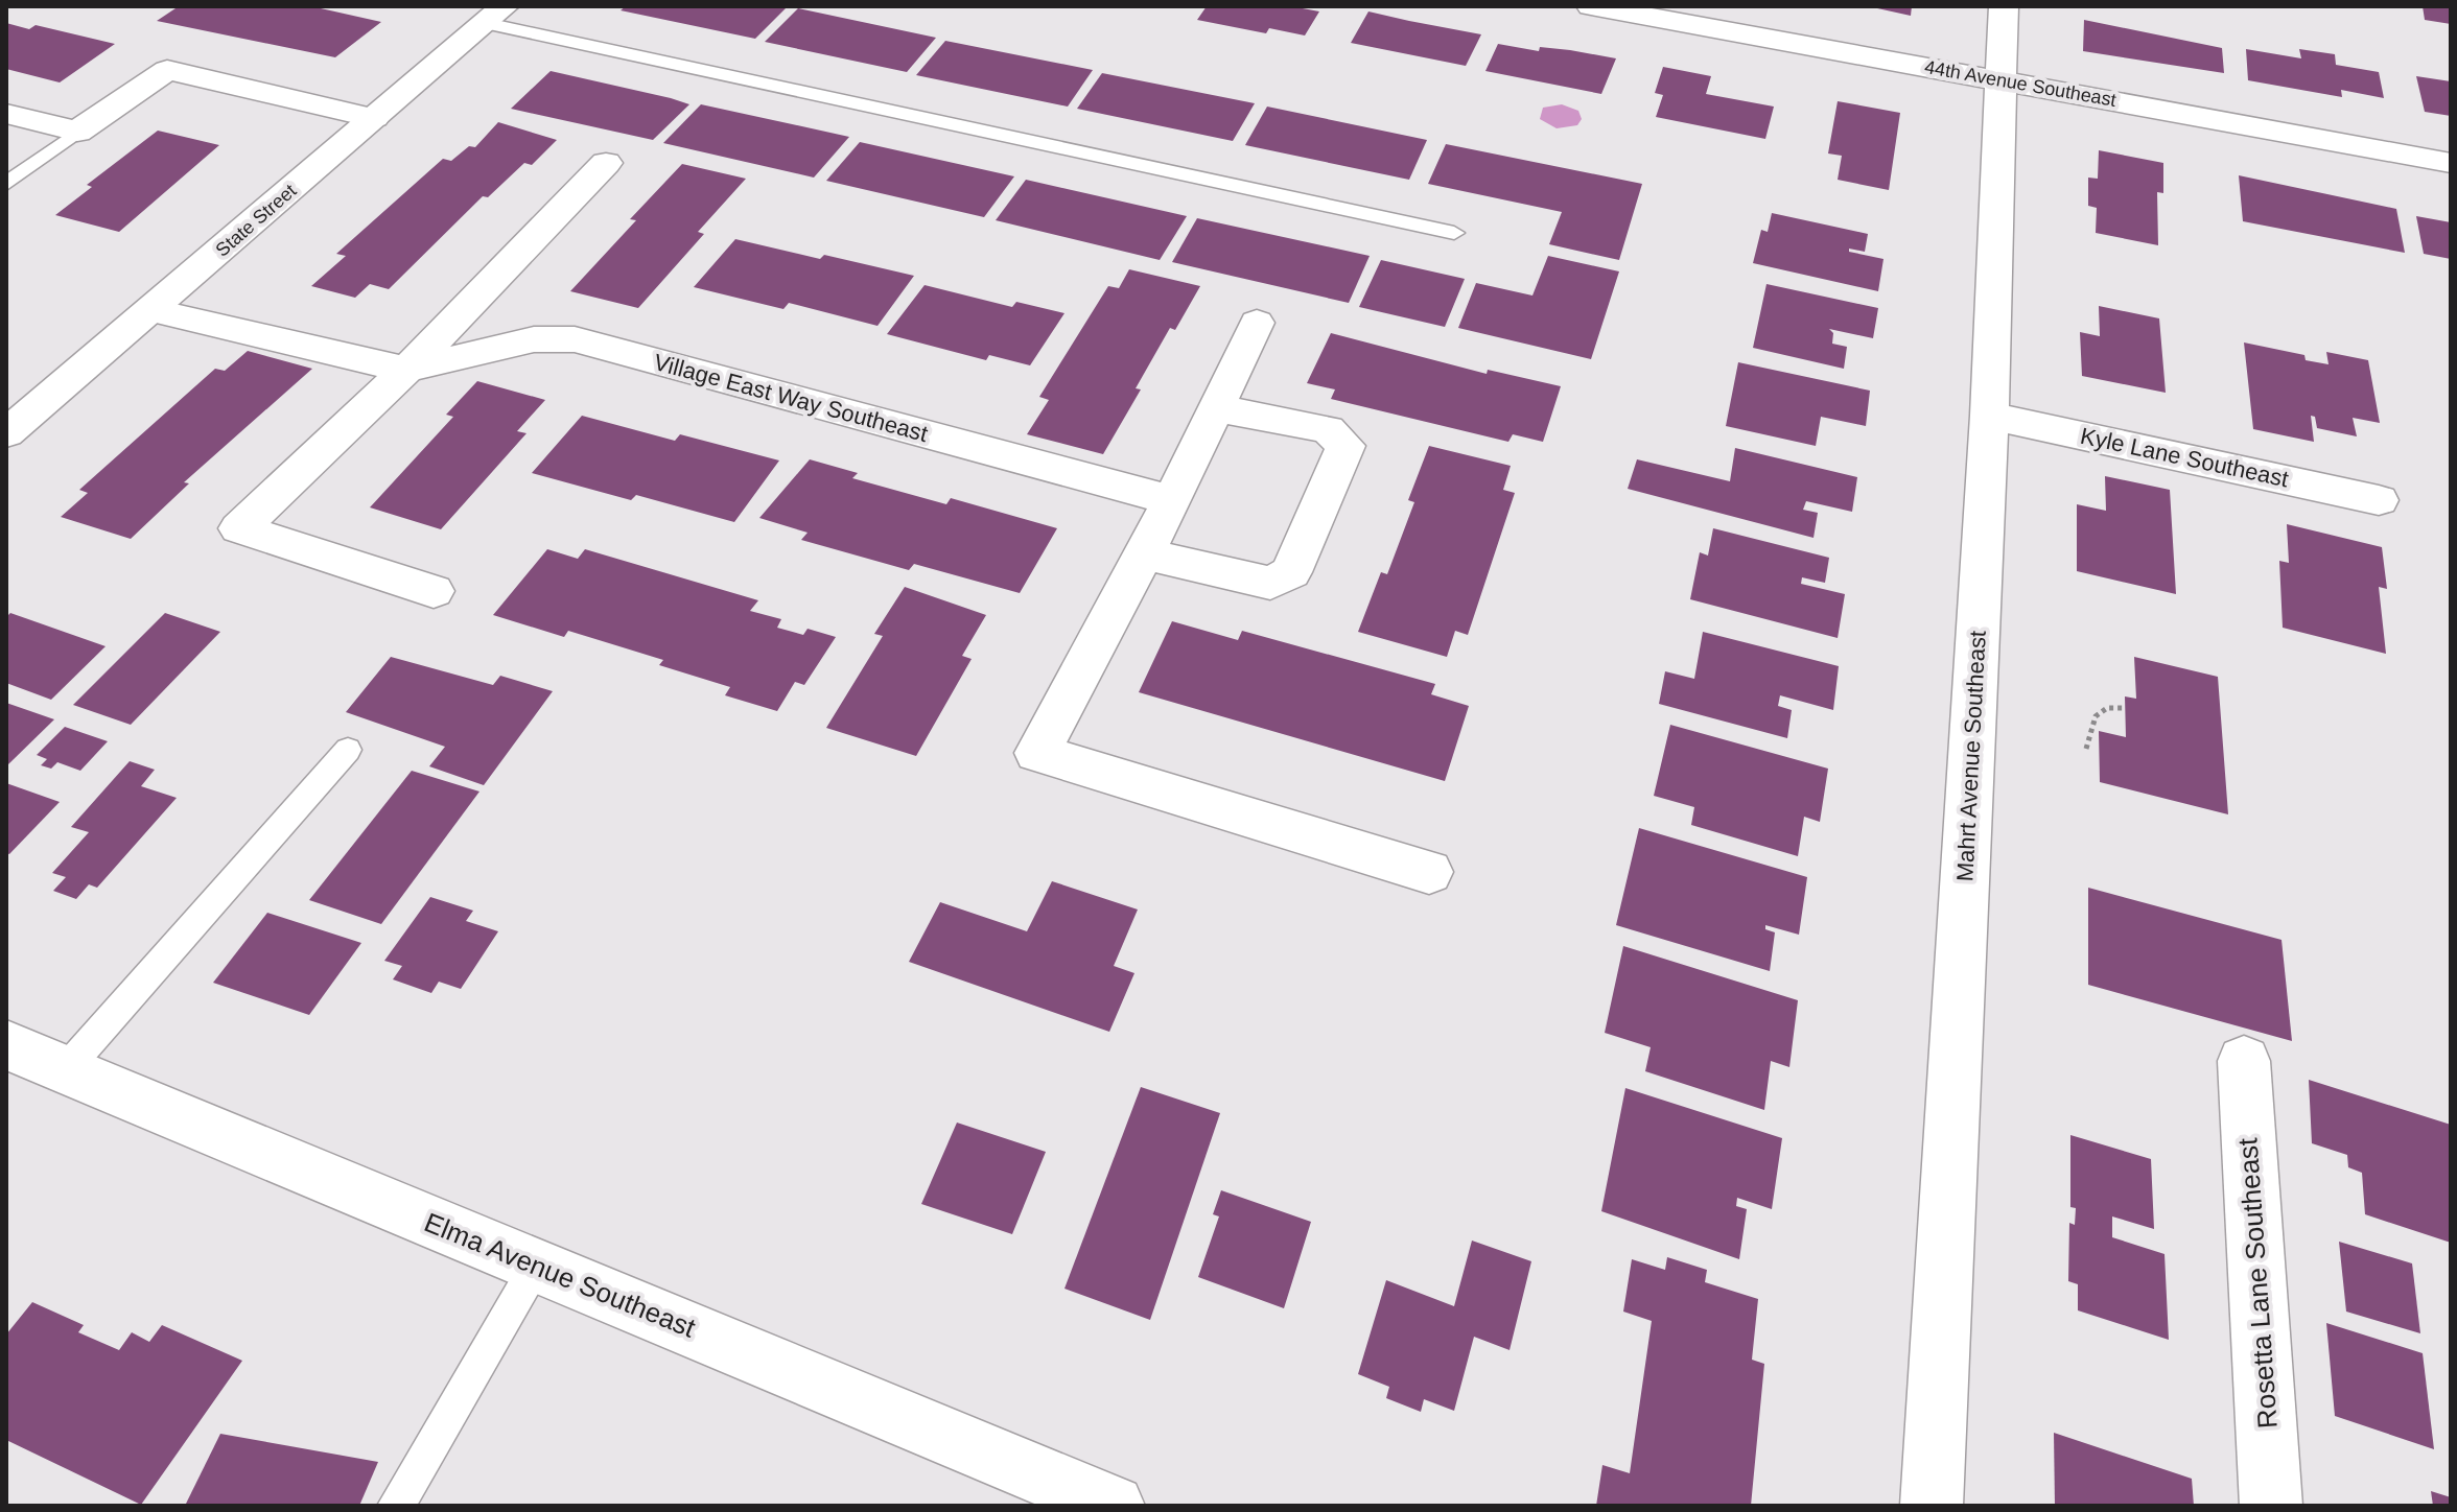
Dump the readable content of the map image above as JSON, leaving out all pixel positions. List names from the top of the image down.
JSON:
{
  "streets": {
    "street": [
      "44th Avenue Southeast",
      "State Street",
      "Village East Way Southeast",
      "Kyle Lane Southeast",
      "Mahrt Avenue Southeast",
      "Elma Avenue Southeast",
      "Rosetta Lane Southeast"
    ]
  },
  "crossings": [
    ["44th Avenue Southeast", "Mahrt Avenue Southeast"],
    ["State Street", "Village East Way Southeast"],
    ["Kyle Lane Southeast", "Mahrt Avenue Southeast"]
  ]
}
